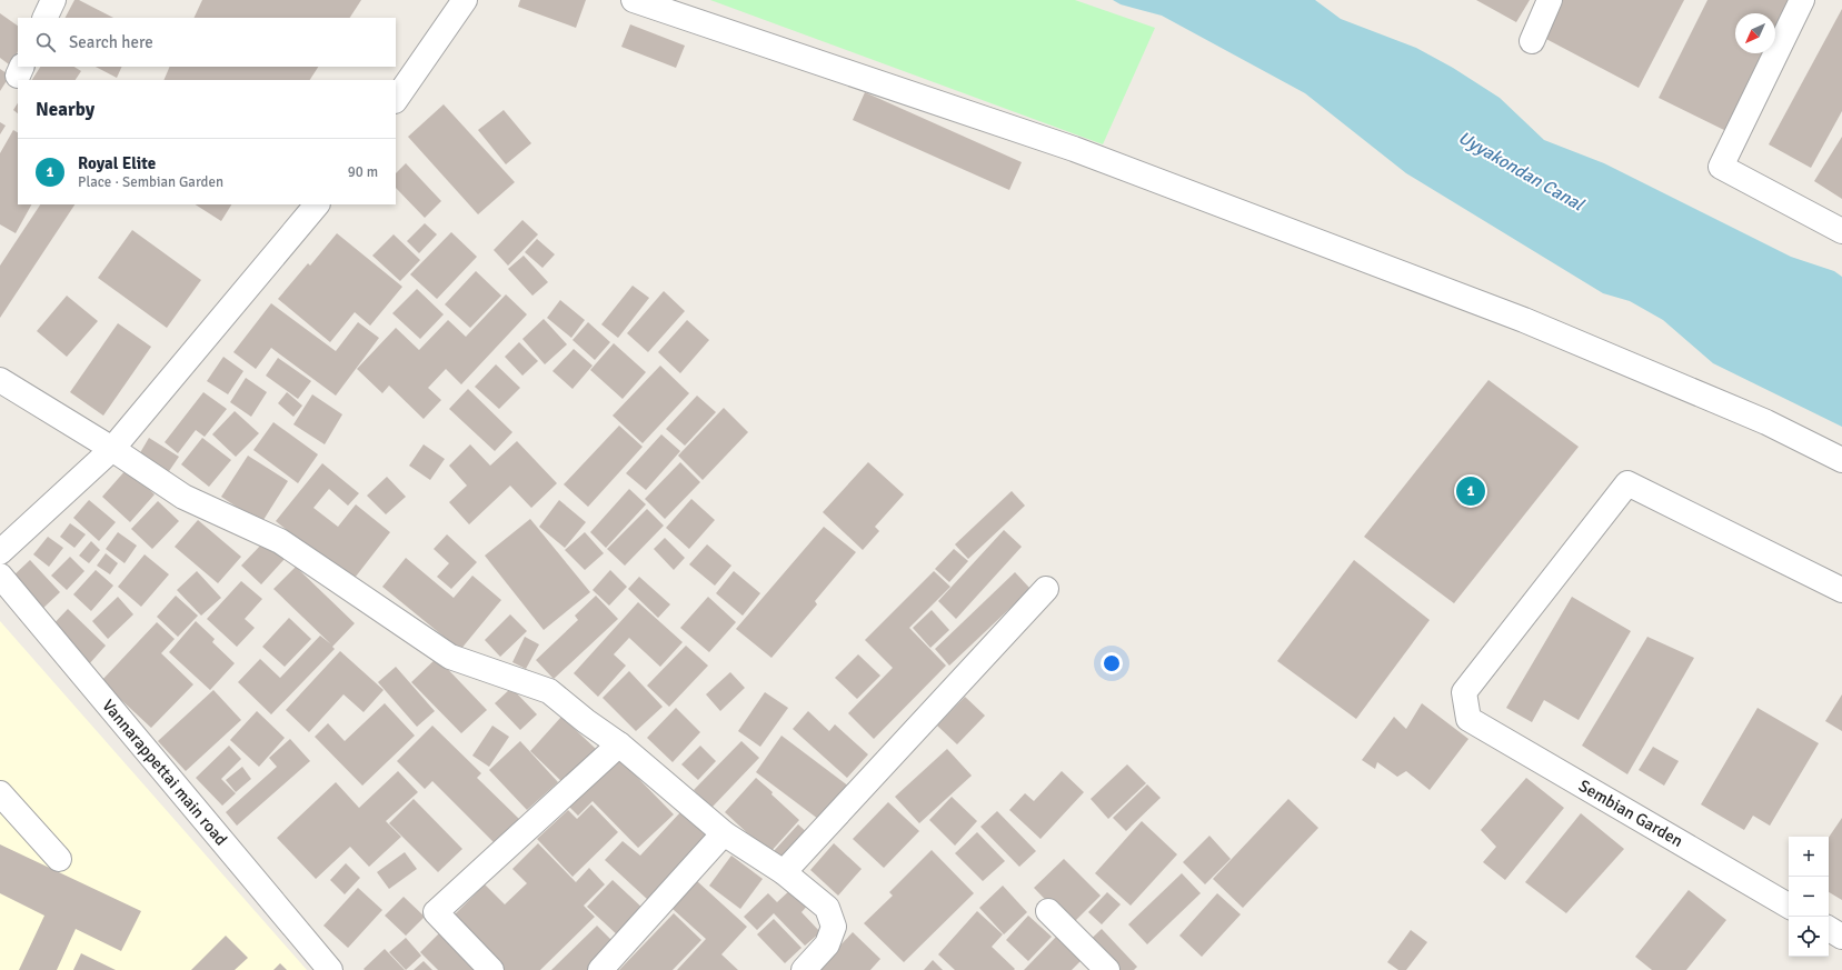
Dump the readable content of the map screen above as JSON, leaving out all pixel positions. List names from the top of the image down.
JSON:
{
  "streets": {
    "street": ["Vannarappettai main road", "Sembian Garden"]
  },
  "water": ["Uyyakondan Canal"],
  "north": "bottom left",
  "page": {
    "search": "Search here",
    "heading": "Nearby",
    "list": [
      {
        "mark": "1",
        "name": "Royal Elite",
        "note": "Place · Sembian Garden",
        "value": "90 m"
      }
    ],
    "pins": "1",
    "map_buttons": ["+", "−"]
  }
}
